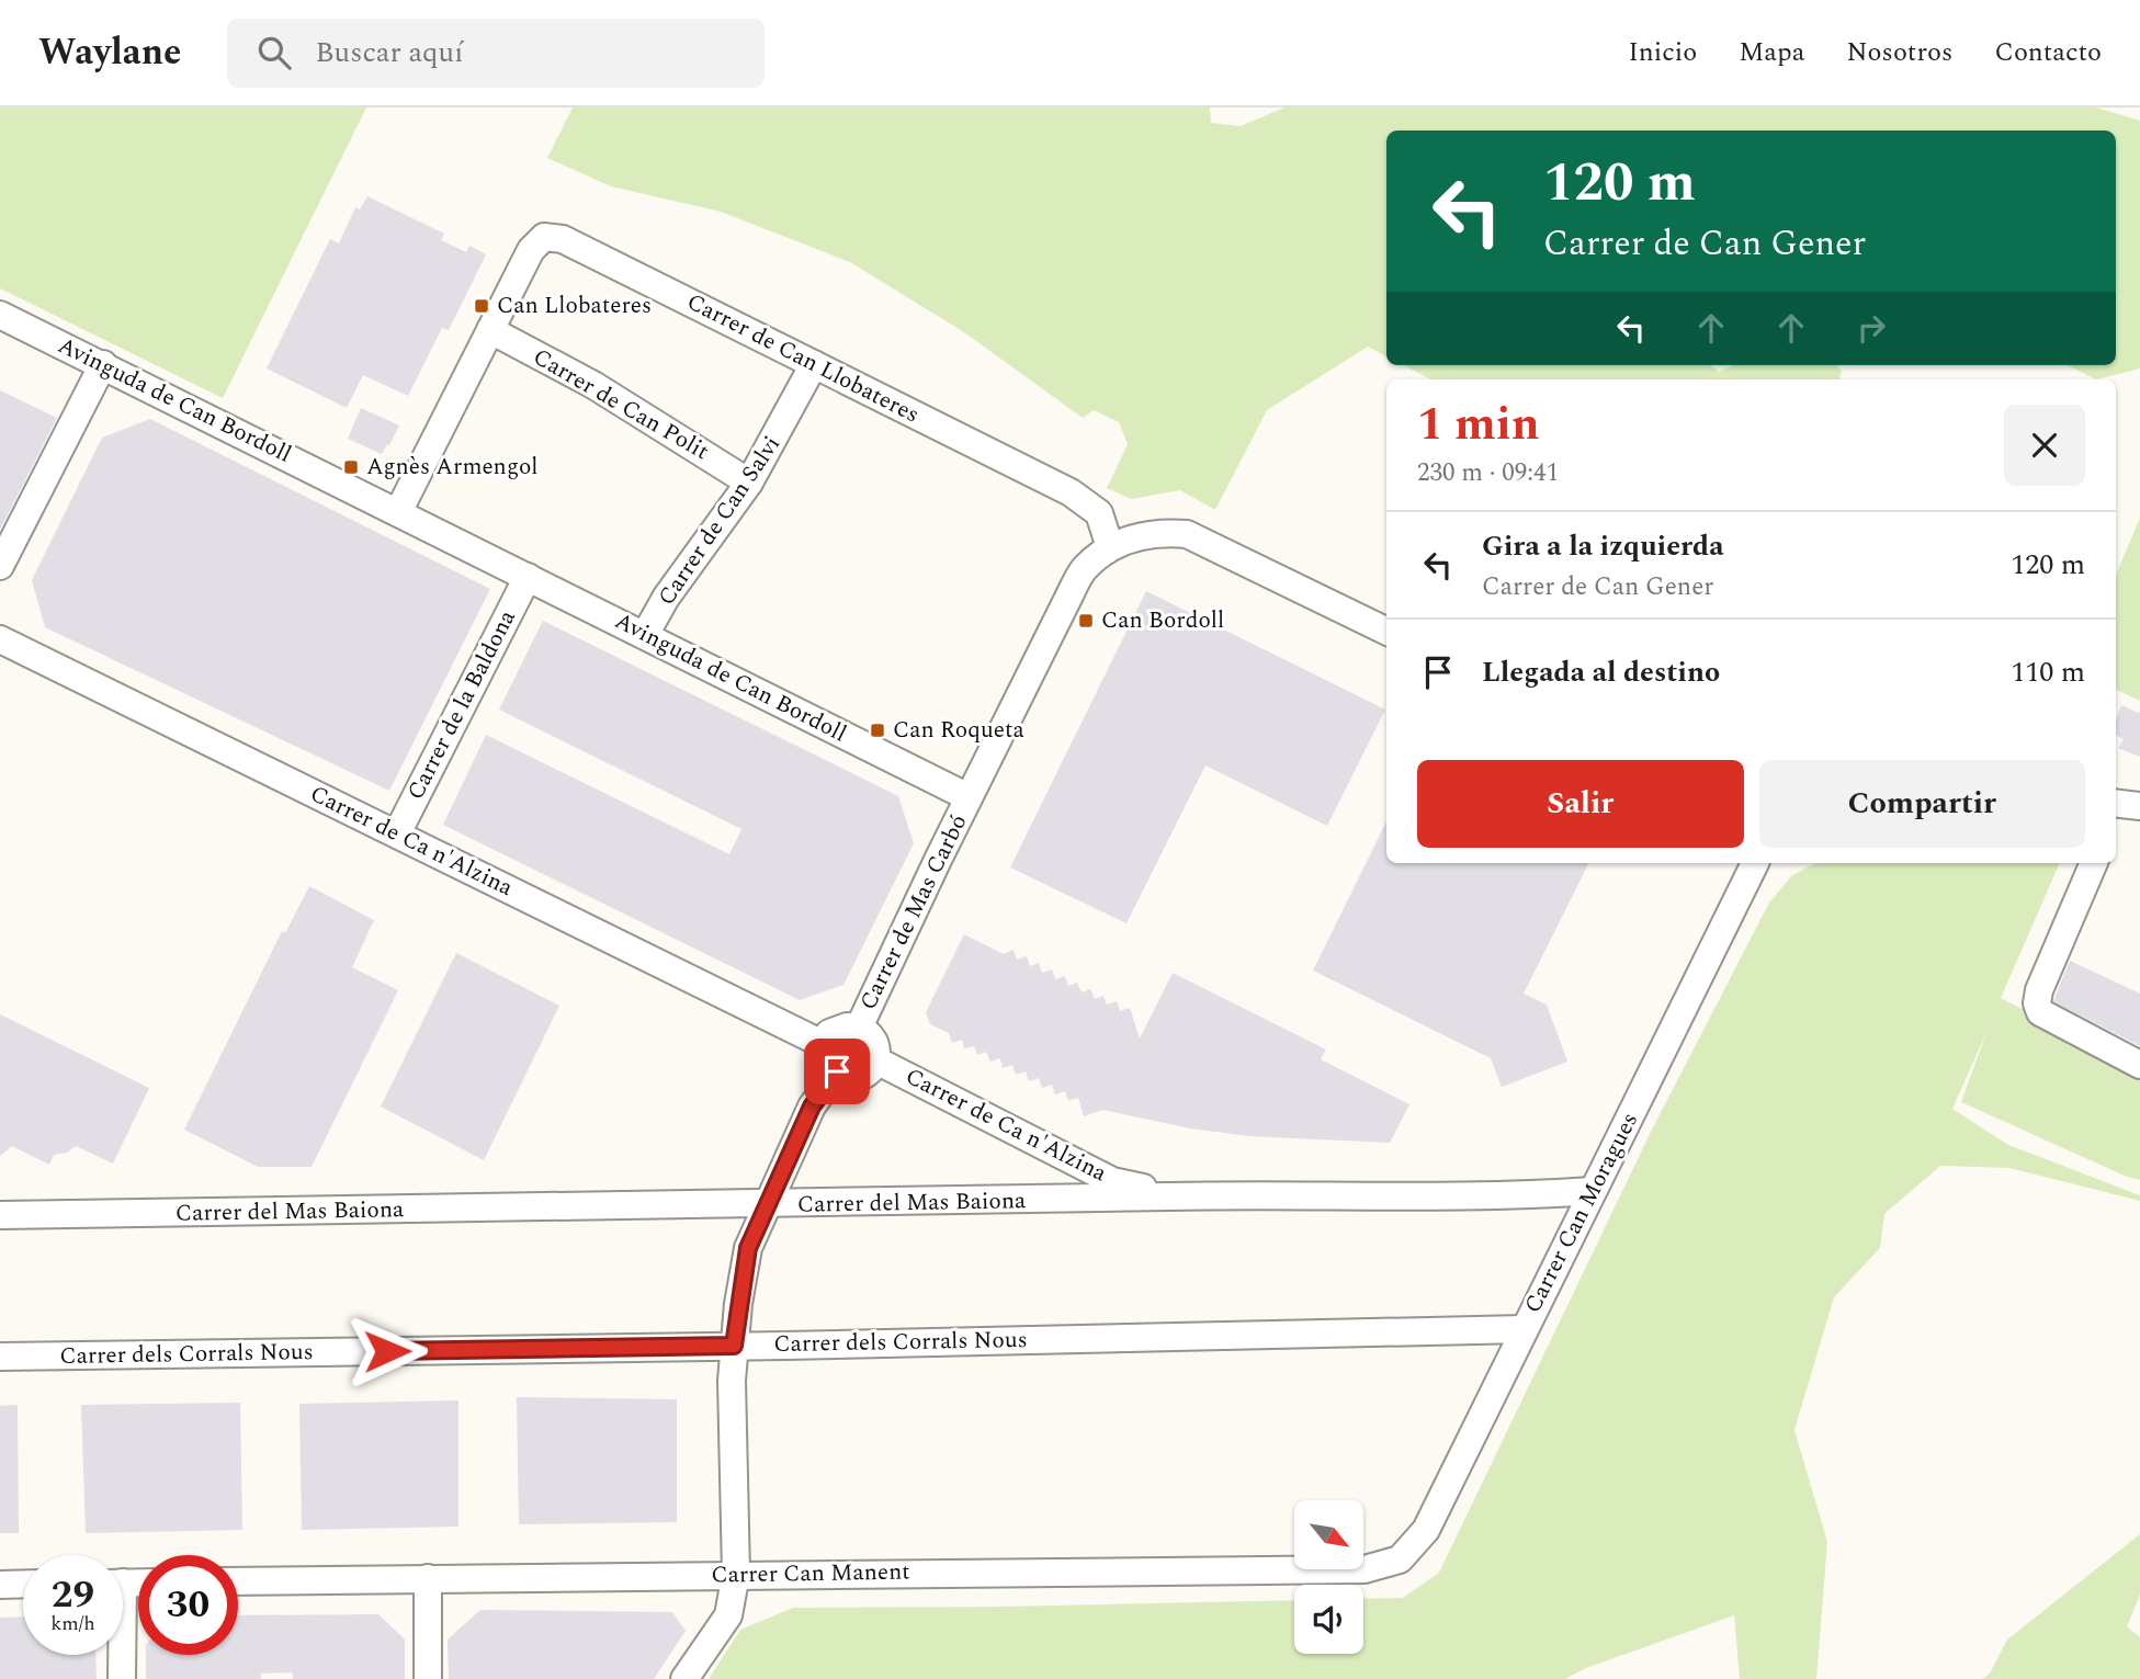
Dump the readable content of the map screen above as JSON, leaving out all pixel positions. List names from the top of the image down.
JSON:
{
  "streets": {
    "street": [
      "Carrer de Can Llobateres",
      "Avinguda de Can Bordoll",
      "Carrer de Can Polit",
      "Carrer de Can Salvi",
      "Carrer de la Baldona",
      "Carrer de Ca n'Alzina",
      "Carrer de Mas Carbó",
      "Carrer del Mas Baiona",
      "Carrer Can Moragues",
      "Carrer dels Corrals Nous",
      "Carrer Can Manent"
    ]
  },
  "crossings": [
    ["Carrer de Can Llobateres", "Avinguda de Can Bordoll"],
    ["Carrer de Can Llobateres", "Carrer de Can Polit"],
    ["Carrer de Can Llobateres", "Carrer de Can Salvi"],
    ["Avinguda de Can Bordoll", "Carrer de Can Salvi"],
    ["Avinguda de Can Bordoll", "Carrer de la Baldona"],
    ["Avinguda de Can Bordoll", "Carrer de Mas Carbó"],
    ["Carrer de Can Polit", "Carrer de Can Salvi"],
    ["Carrer de la Baldona", "Carrer de Ca n'Alzina"],
    ["Carrer de Ca n'Alzina", "Carrer de Mas Carbó"],
    ["Carrer de Ca n'Alzina", "Carrer del Mas Baiona"],
    ["Carrer del Mas Baiona", "Carrer Can Moragues"],
    ["Carrer Can Moragues", "Carrer dels Corrals Nous"],
    ["Carrer Can Moragues", "Carrer Can Manent"]
  ],
  "places": {
    "transit": [
      "Can Llobateres",
      "Agnès Armengol",
      "Can Bordoll",
      "Can Roqueta"
    ]
  },
  "north": "bottom right",
  "page": {
    "header": "Waylane",
    "search": "Buscar aquí",
    "nav": [
      "Inicio",
      "Mapa",
      "Nosotros",
      "Contacto"
    ],
    "turn": ["120 m", "Carrer de Can Gener"],
    "heading": ["1 min", "230 m · 09:41"],
    "list": [
      {
        "name": "Gira a la izquierda",
        "note": "Carrer de Can Gener",
        "value": "120 m"
      },
      {
        "name": "Llegada al destino",
        "value": "110 m"
      }
    ],
    "buttons": ["Salir", "Compartir"],
    "speed": "29 km/h",
    "limit": "30"
  }
}
